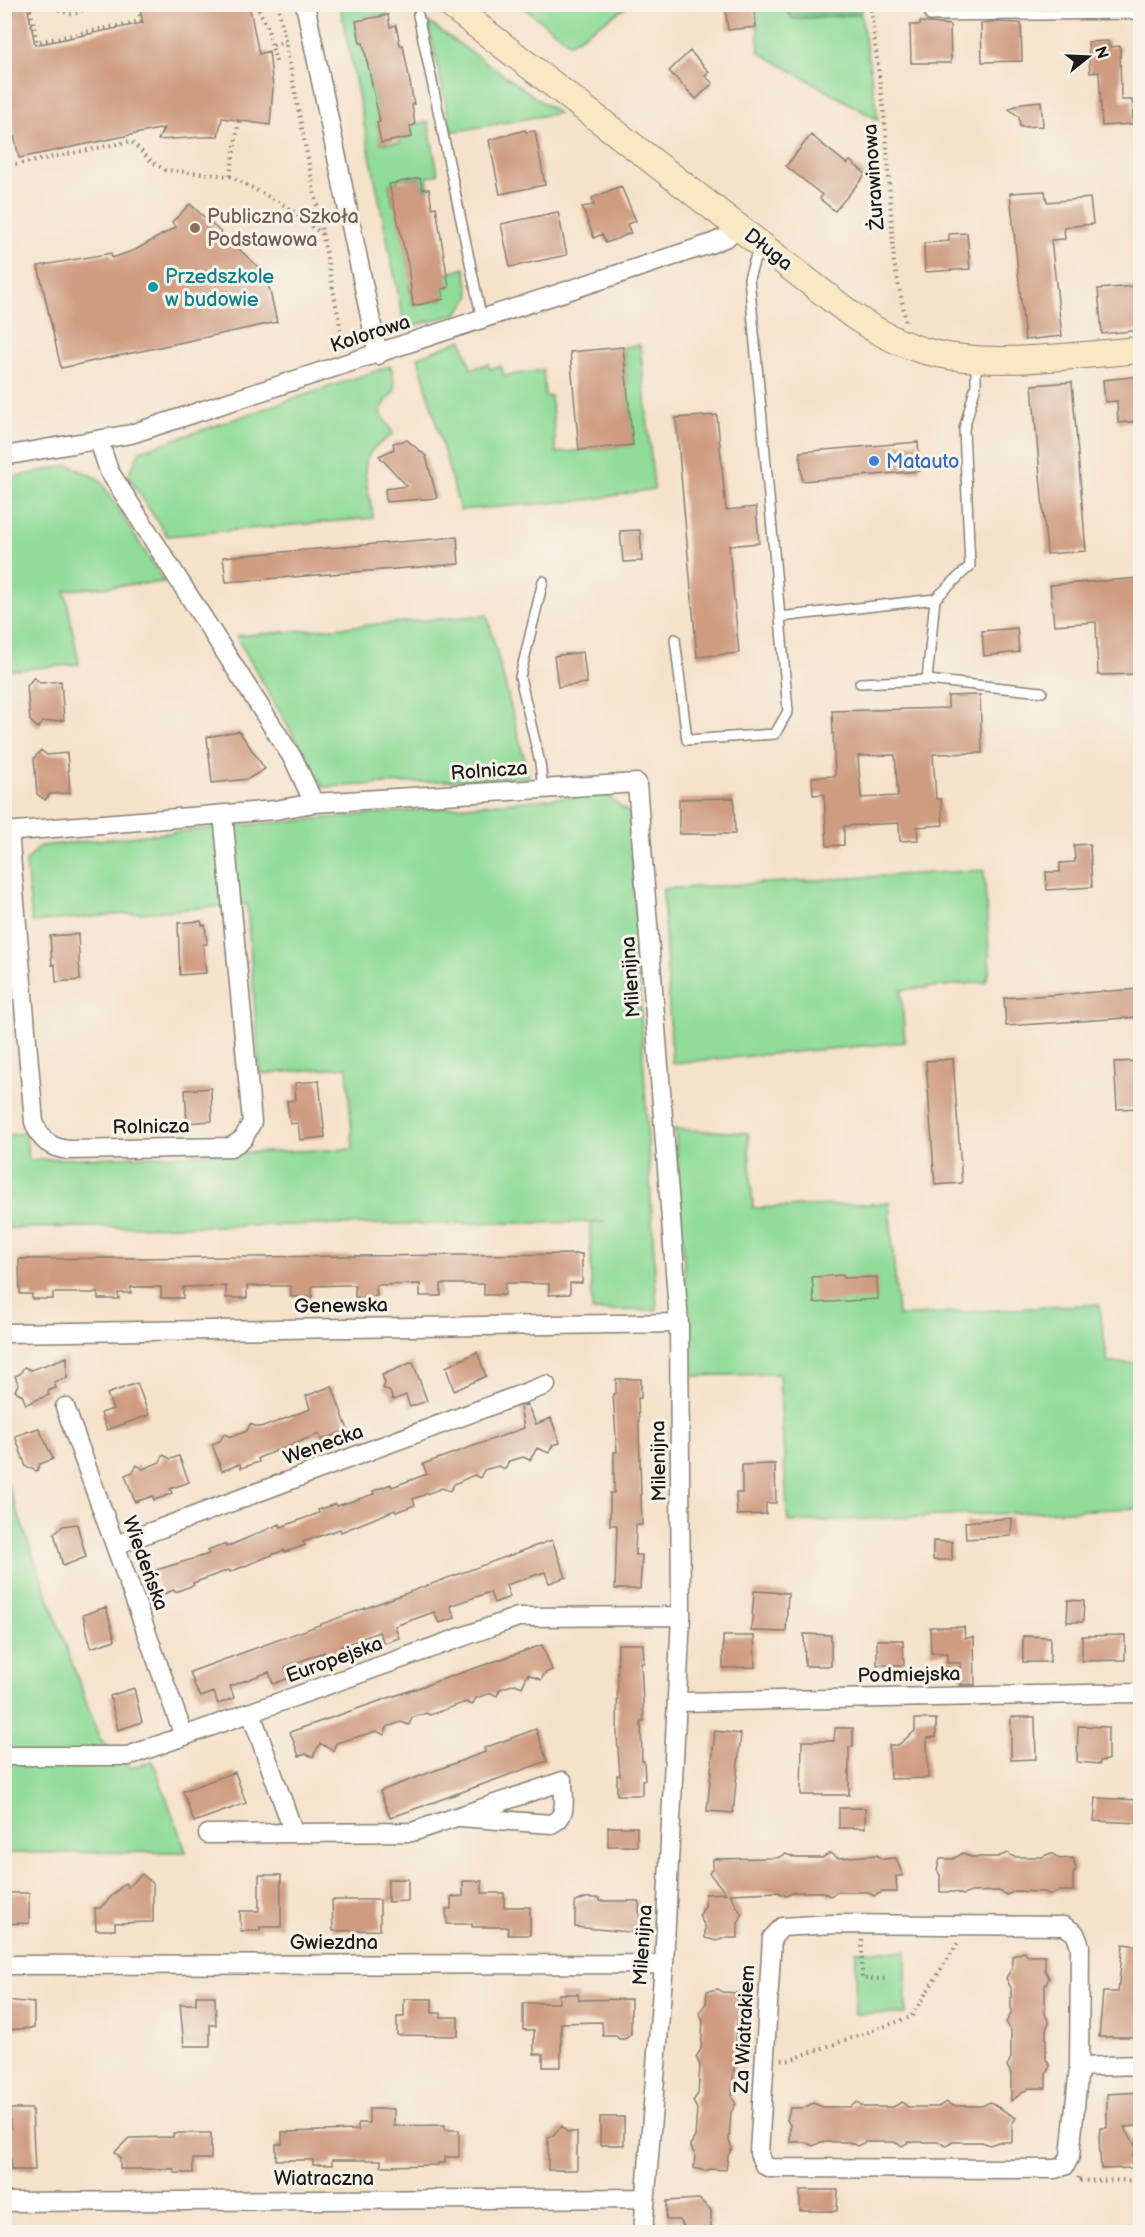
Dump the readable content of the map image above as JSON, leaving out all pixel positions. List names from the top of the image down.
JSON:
{
  "streets": {
    "street": [
      "Długa",
      "Kolorowa",
      "Rolnicza",
      "Milenijna",
      "Genewska",
      "Wenecka",
      "Wiedeńska",
      "Europejska",
      "Podmiejska",
      "Gwiezdna",
      "Za Wiatrakiem",
      "Wiatraczna"
    ],
    "path": ["Żurawinowa"]
  },
  "crossings": [
    ["Żurawinowa", "Długa"],
    ["Długa", "Kolorowa"],
    ["Rolnicza", "Milenijna"],
    ["Milenijna", "Genewska"],
    ["Milenijna", "Europejska"],
    ["Milenijna", "Podmiejska"],
    ["Milenijna", "Gwiezdna"],
    ["Milenijna", "Wiatraczna"],
    ["Wenecka", "Wiedeńska"],
    ["Wiedeńska", "Europejska"]
  ],
  "places": ["Publiczna Szkoła Podstawowa", "Przedszkole w budowie", "Matauto"],
  "north": "right"
}
